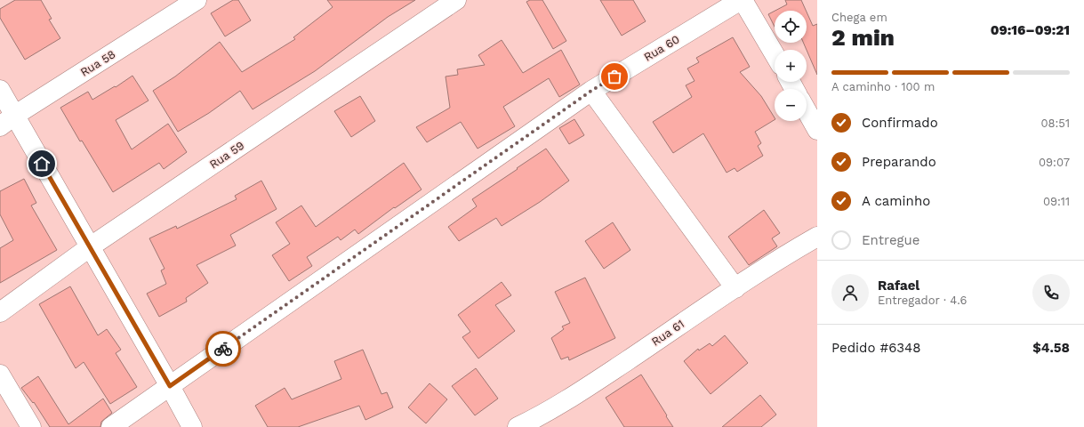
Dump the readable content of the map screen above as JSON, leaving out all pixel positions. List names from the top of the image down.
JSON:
{
  "streets": {
    "street": [
      "Rua 60",
      "Rua 58",
      "Rua 59",
      "Rua 61"
    ]
  },
  "page": {
    "heading": ["2 min", "Chega em", "09:16–09:21"],
    "panel": [
      "Rafael",
      "Entregador · 4.6",
      "Pedido #6348",
      "$4.58"
    ],
    "map_buttons": ["+", "−"],
    "bar": "A caminho · 100 m",
    "list": [
      ["Confirmado", "08:51"],
      ["Preparando", "09:07"],
      ["A caminho", "09:11"],
      "Entregue"
    ]
  }
}
